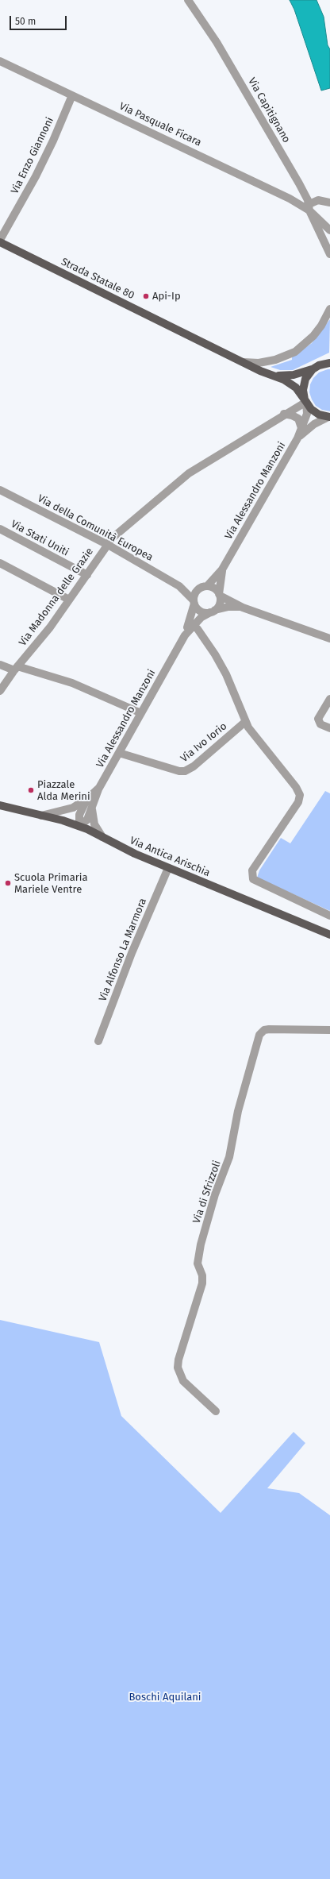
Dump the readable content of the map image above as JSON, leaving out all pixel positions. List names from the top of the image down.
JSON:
{
  "streets": {
    "main road": ["Strada Statale 80", "Via Antica Arischia"],
    "street": [
      "Via Capitignano",
      "Via Pasquale Ficara",
      "Via Enzo Giannoni",
      "Via Alessandro Manzoni",
      "Via della Comunità Europea",
      "Via Stati Uniti",
      "Via Madonna delle Grazie",
      "Via Ivo Iorio",
      "Via Alfonso La Marmora",
      "Via di Sfrizzoli"
    ]
  },
  "crossings": [
    ["Via Capitignano", "Via Pasquale Ficara"],
    ["Via Pasquale Ficara", "Via Enzo Giannoni"],
    ["Via Enzo Giannoni", "Strada Statale 80"],
    ["Strada Statale 80", "Via Alessandro Manzoni"],
    ["Strada Statale 80", "Via Madonna delle Grazie"],
    ["Via Alessandro Manzoni", "Via della Comunità Europea"],
    ["Via Alessandro Manzoni", "Via Madonna delle Grazie"],
    ["Via Alessandro Manzoni", "Via Ivo Iorio"],
    ["Via Alessandro Manzoni", "Via Antica Arischia"],
    ["Via della Comunità Europea", "Via Madonna delle Grazie"],
    ["Via Stati Uniti", "Via Madonna delle Grazie"],
    ["Via Antica Arischia", "Via Alfonso La Marmora"]
  ],
  "parks": ["Boschi Aquilani"],
  "places": ["Api-Ip", "Piazzale Alda Merini", "Scuola Primaria Mariele Ventre"],
  "scale_bar": "50 m"
}
